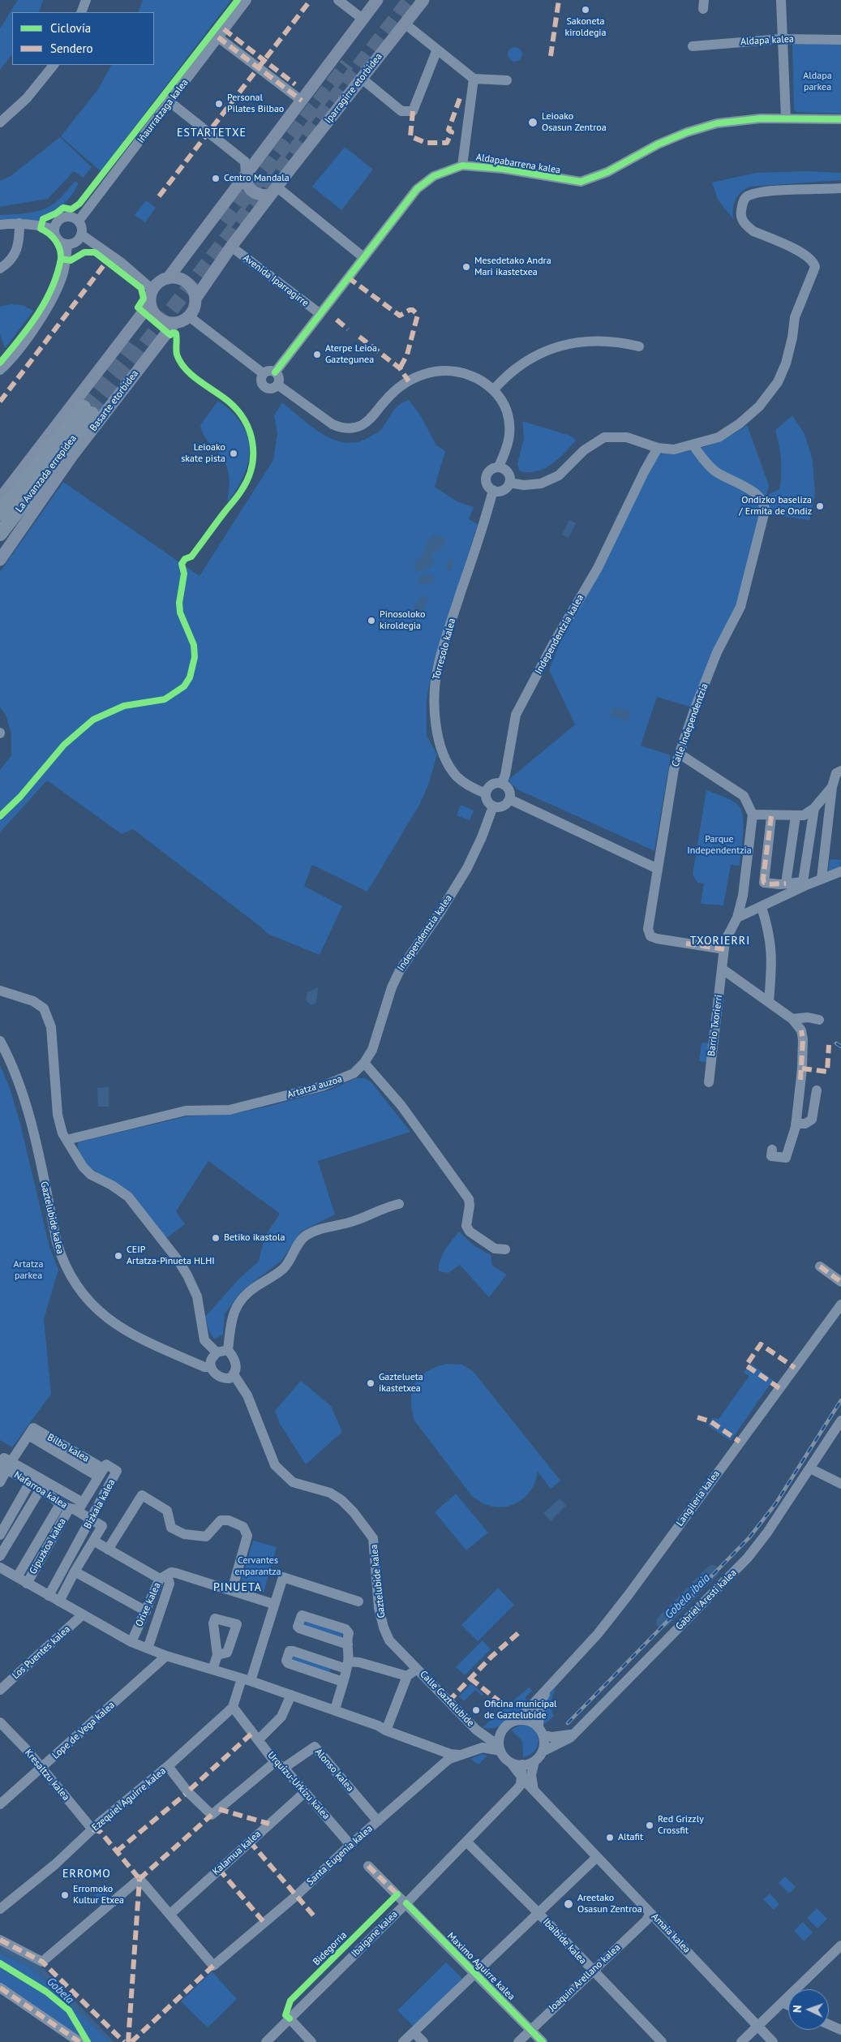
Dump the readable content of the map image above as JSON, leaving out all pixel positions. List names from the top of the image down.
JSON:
{
  "streets": {
    "highway": ["La Avanzada errepidea"],
    "main road": ["Iparragirre etorbidea", "Basarte etorbidea"],
    "street": [
      "Aldapa kalea",
      "Iñaurratzaga kalea",
      "Aldapabarrena kalea",
      "Avenida Iparragirre",
      "Independentzia kalea",
      "Torresolo kalea",
      "Calle Independentzia",
      "Barrio Txorierri",
      "Artatza auzoa",
      "Gaztelubide kalea",
      "Bilbo kalea",
      "Nafarroa kalea",
      "Langileria kalea",
      "Bizkaia kalea",
      "Gipuzkoa kalea",
      "Gabriel Aresti kalea",
      "Orixe kalea",
      "Los Puentes kalea",
      "Calle Gaztelubide",
      "Lope de Vega kalea",
      "Alonso kalea",
      "Kresaltzu kalea",
      "Urquizu-Urkizu kalea",
      "Ezequiel Aguirre kalea",
      "Kalamua kalea",
      "Santa Eugenia kalea",
      "Amaia kalea",
      "Ibaigane kalea",
      "Ibaibide kalea",
      "Maximo Aguirre kalea",
      "Joaquin Arellano kalea"
    ],
    "cycle path": ["Bidegorria"]
  },
  "crossings": [
    ["Iparragirre etorbidea", "Avenida Iparragirre"],
    ["Iparragirre etorbidea", "Basarte etorbidea"],
    ["Aldapabarrena kalea", "Avenida Iparragirre"],
    ["Independentzia kalea", "Torresolo kalea"],
    ["Independentzia kalea", "Artatza auzoa"],
    ["Calle Independentzia", "Barrio Txorierri"],
    ["Gaztelubide kalea", "Calle Gaztelubide"],
    ["Bilbo kalea", "Nafarroa kalea"],
    ["Bilbo kalea", "Bizkaia kalea"],
    ["Nafarroa kalea", "Bizkaia kalea"],
    ["Nafarroa kalea", "Gipuzkoa kalea"],
    ["Langileria kalea", "Gabriel Aresti kalea"],
    ["Langileria kalea", "Calle Gaztelubide"],
    ["Langileria kalea", "Ibaigane kalea"],
    ["Bizkaia kalea", "Gipuzkoa kalea"],
    ["Gabriel Aresti kalea", "Calle Gaztelubide"],
    ["Gabriel Aresti kalea", "Ibaigane kalea"],
    ["Calle Gaztelubide", "Ibaigane kalea"],
    ["Lope de Vega kalea", "Kresaltzu kalea"],
    ["Alonso kalea", "Urquizu-Urkizu kalea"],
    ["Alonso kalea", "Santa Eugenia kalea"],
    ["Kresaltzu kalea", "Ezequiel Aguirre kalea"],
    ["Urquizu-Urkizu kalea", "Ezequiel Aguirre kalea"],
    ["Urquizu-Urkizu kalea", "Kalamua kalea"],
    ["Urquizu-Urkizu kalea", "Santa Eugenia kalea"],
    ["Kalamua kalea", "Santa Eugenia kalea"],
    ["Amaia kalea", "Ibaigane kalea"],
    ["Amaia kalea", "Joaquin Arellano kalea"],
    ["Ibaigane kalea", "Ibaibide kalea"],
    ["Ibaigane kalea", "Maximo Aguirre kalea"],
    ["Ibaibide kalea", "Joaquin Arellano kalea"],
    ["Maximo Aguirre kalea", "Joaquin Arellano kalea"]
  ],
  "districts": [
    "ESTARTETXE",
    "TXORIERRI",
    "PINUETA",
    "ERROMO"
  ],
  "water": ["Gobela ibaia", "Gobela"],
  "parks": [
    "Aldapa parkea",
    "Parque Independentzia",
    "Artatza parkea",
    "Cervantes enparantza"
  ],
  "places": [
    "Sakoneta kiroldegia",
    "Personal Pilates Bilbao",
    "Leioako Osasun Zentroa",
    "Centro Mandala",
    "Mesedetako Andra Mari ikastetxea",
    "Aterpe Leioa Gaztegunea",
    "Leioako skate pista",
    "Ondizko baseliza / Ermita de Ondiz",
    "Pinosoloko kiroldegia",
    "Betiko ikastola",
    "CEIP Artatza-Pìnueta HLHI",
    "Gaztelueta ikastetxea",
    "Oficina municipal de Gaztelubide",
    "Red Grizzly Crossfit",
    "Altafit",
    "Erromoko Kultur Etxea",
    "Areetako Osasun Zentroa"
  ],
  "legend": ["Ciclovía", "Sendero"],
  "north": "left"
}
